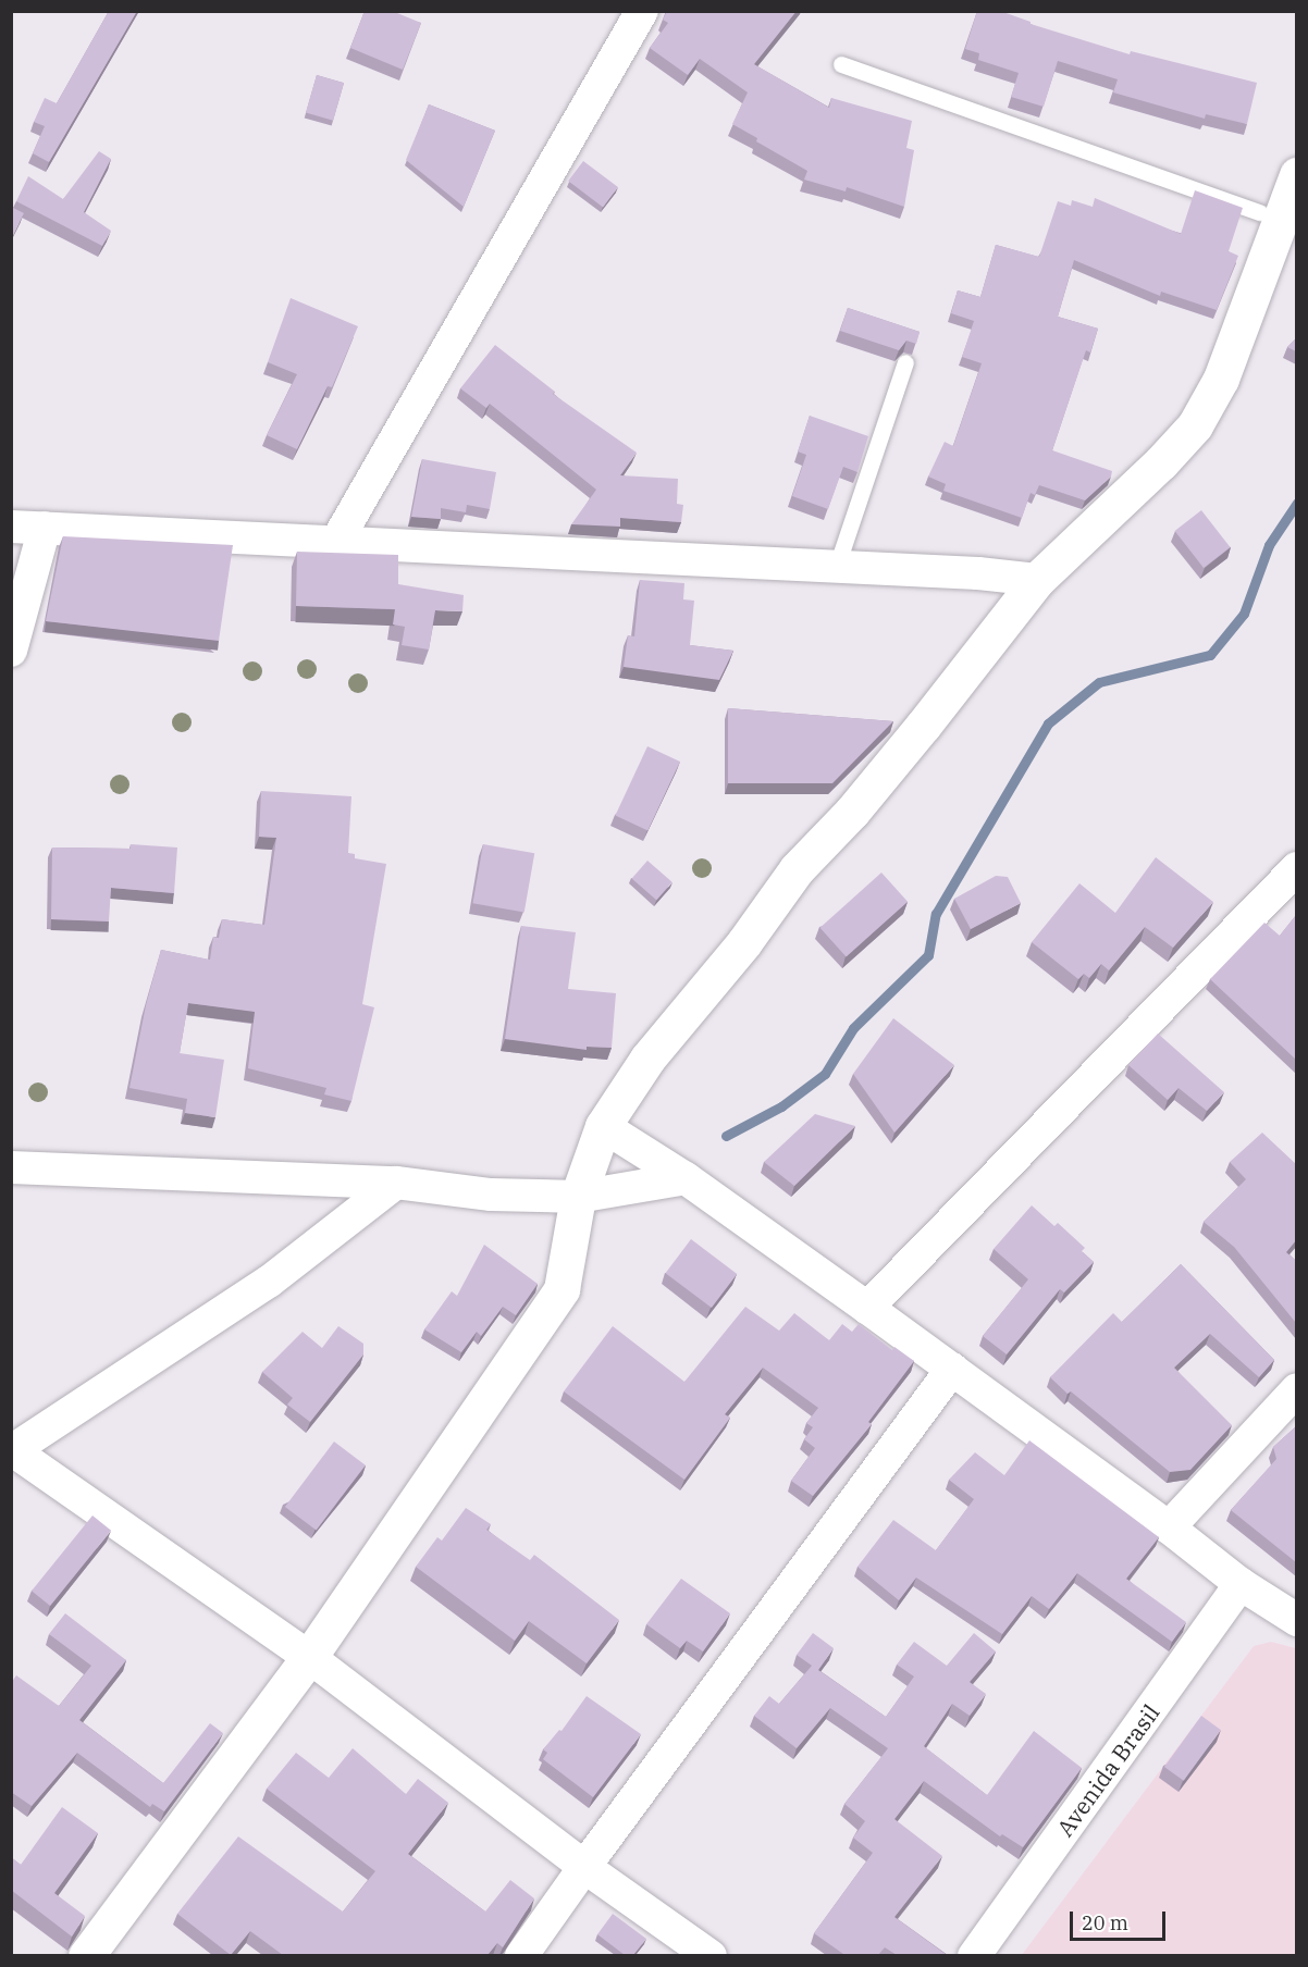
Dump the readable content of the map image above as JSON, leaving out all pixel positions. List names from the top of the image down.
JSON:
{
  "streets": {
    "street": ["Avenida Brasil"]
  },
  "scale_bar": "20 m"
}
